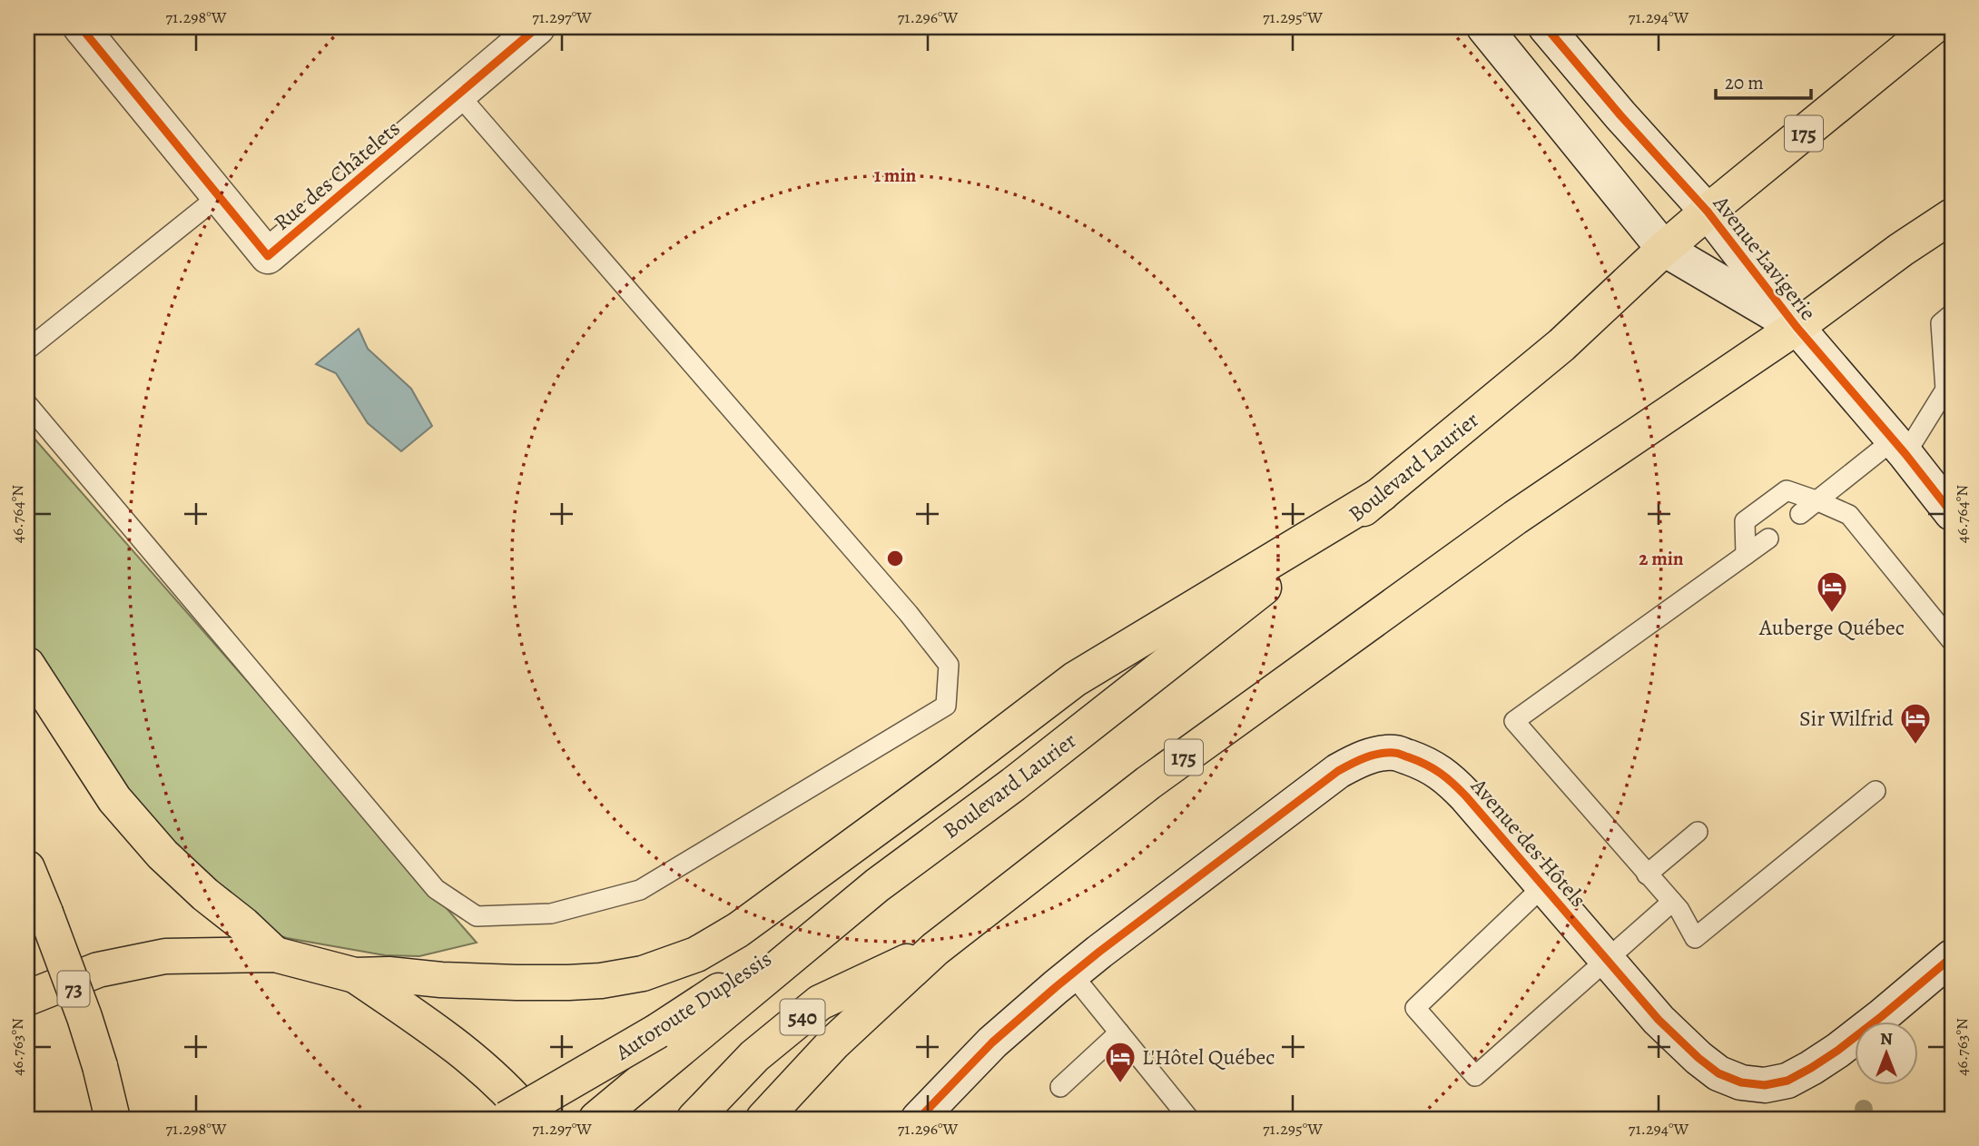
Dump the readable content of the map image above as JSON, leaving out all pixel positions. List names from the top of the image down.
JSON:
{
  "streets": {
    "main road": [
      "175",
      "Boulevard Laurier",
      "73",
      "Autoroute Duplessis",
      "540"
    ],
    "street": ["Rue des Châtelets", "Avenue Lavigerie", "Avenue des Hôtels"]
  },
  "crossings": [
    ["175", "Avenue Lavigerie"],
    ["175", "540"],
    ["Avenue Lavigerie", "Boulevard Laurier"],
    ["Boulevard Laurier", "Autoroute Duplessis"]
  ],
  "places": {
    "hotel": ["Auberge Québec", "Sir Wilfrid", "L'Hôtel Québec"]
  },
  "scale_bar": "20 m",
  "north": "top",
  "coordinates": [
    "71.298°W",
    "71.297°W",
    "71.296°W",
    "71.295°W",
    "71.294°W",
    "46.764°N",
    "46.763°N"
  ],
  "rings": ["1 min", "2 min"]
}
